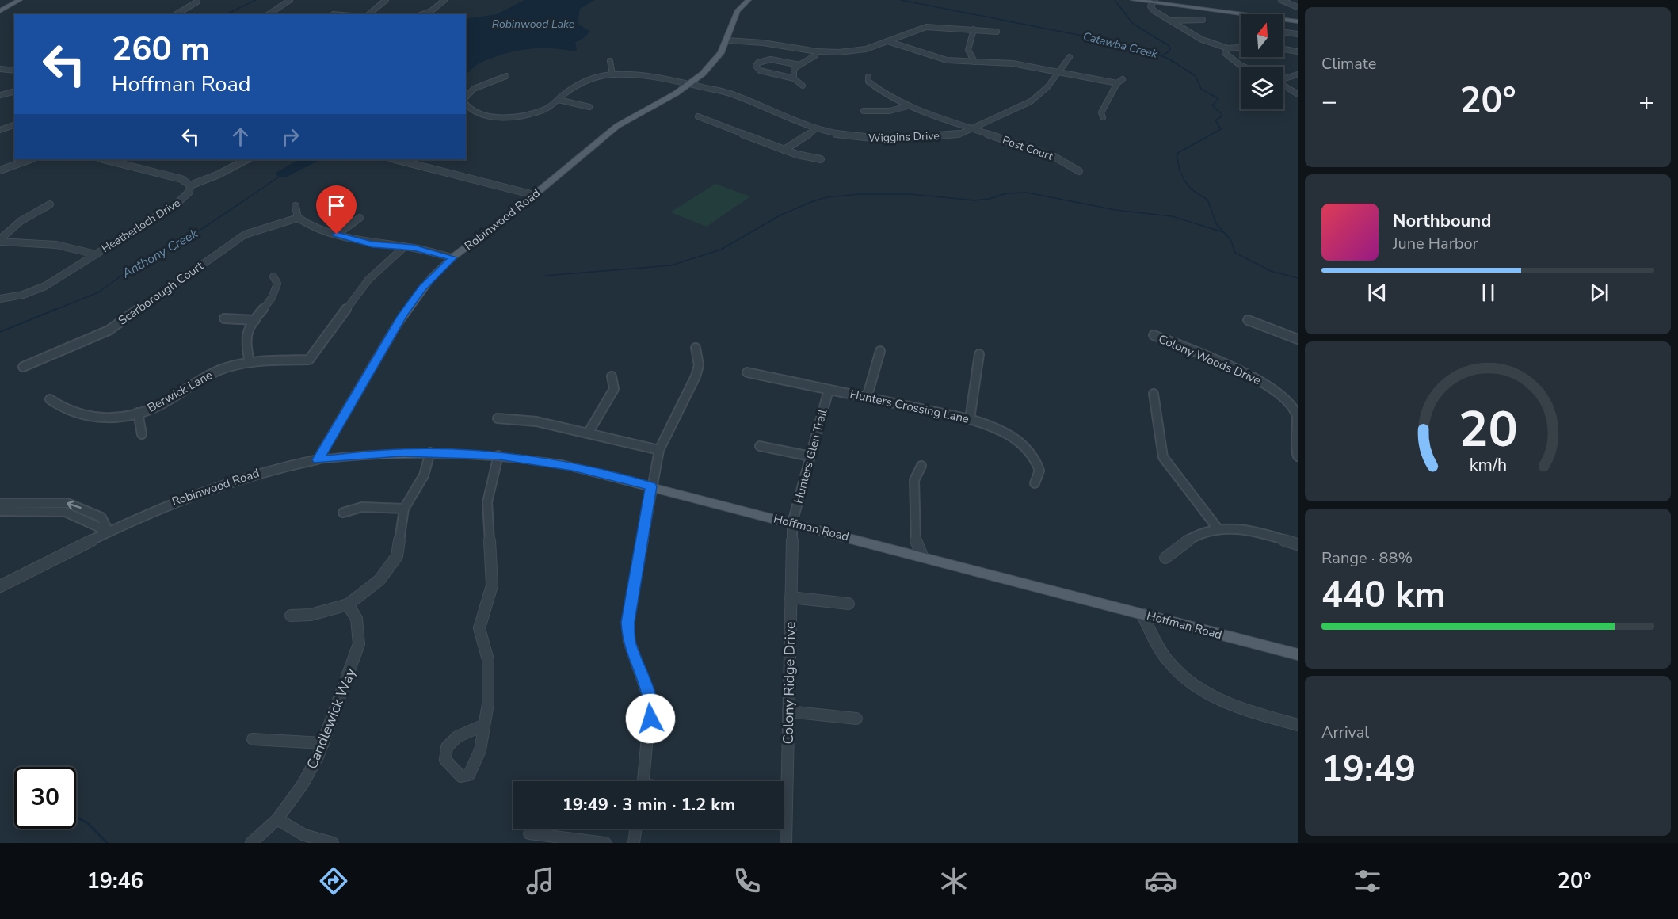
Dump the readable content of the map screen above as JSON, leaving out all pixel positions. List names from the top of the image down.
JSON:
{
  "streets": {
    "main road": ["Robinwood Road", "Hoffman Road"],
    "street": [
      "Wiggins Drive",
      "Post Court",
      "Heatherloch Drive",
      "Scarborough Court",
      "Colony Woods Drive",
      "Berwick Lane",
      "Hunters Crossing Lane",
      "Hunters Glen Trail",
      "Colony Ridge Drive",
      "Candlewick Way"
    ]
  },
  "crossings": [
    ["Wiggins Drive", "Post Court"],
    ["Wiggins Drive", "Robinwood Road"],
    ["Robinwood Road", "Hoffman Road"],
    ["Hunters Crossing Lane", "Hunters Glen Trail"],
    ["Hunters Glen Trail", "Hoffman Road"],
    ["Hunters Glen Trail", "Colony Ridge Drive"],
    ["Hoffman Road", "Colony Ridge Drive"]
  ],
  "water": ["Robinwood Lake", "Catawba Creek", "Anthony Creek"],
  "north": "top",
  "page": {
    "tile": [
      "Climate",
      ["Range · 88%", "440 km"],
      ["Arrival", "19:49"]
    ],
    "turn": ["260 m", "Hoffman Road"],
    "heat": ["−", "20°", "+"],
    "song": ["Northbound", "June Harbor"],
    "limit": "30",
    "trip": "19:49 · 3 min · 1.2 km",
    "tabs": ["19:46", "20°"],
    "gauge": ["20", "km/h"]
  }
}
